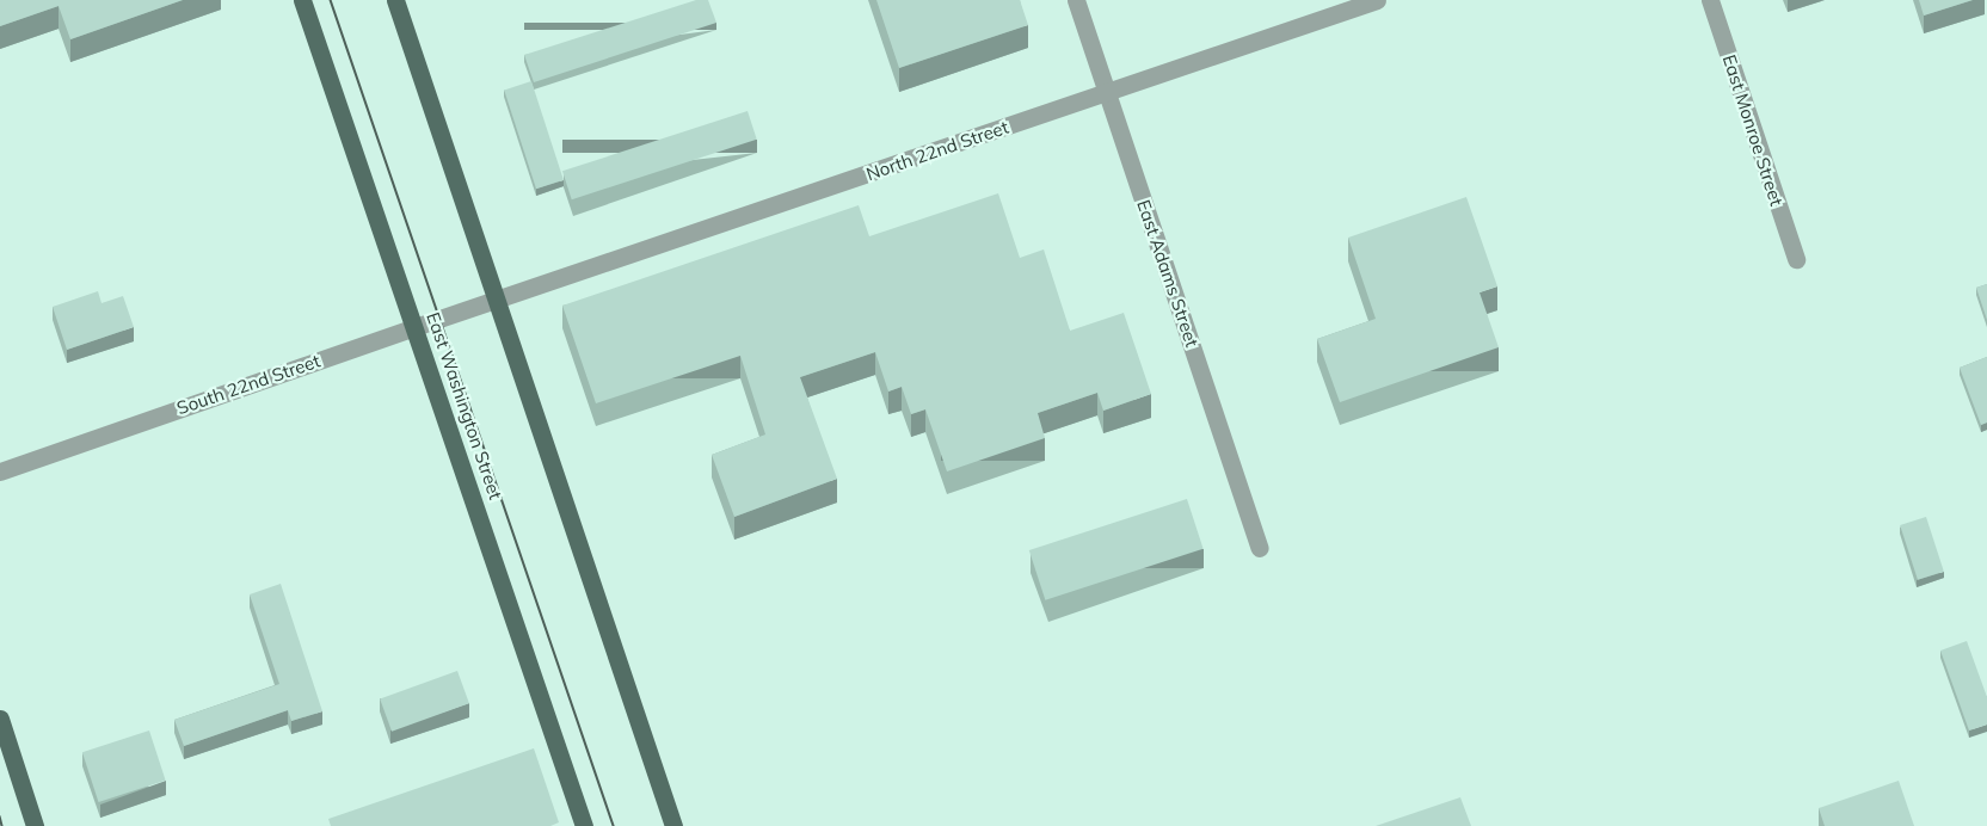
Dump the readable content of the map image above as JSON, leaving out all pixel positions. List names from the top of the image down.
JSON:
{
  "streets": {
    "main road": ["East Washington Street"],
    "street": [
      "East Monroe Street",
      "North 22nd Street",
      "East Adams Street",
      "South 22nd Street"
    ]
  },
  "crossings": [
    ["North 22nd Street", "East Adams Street"],
    ["North 22nd Street", "South 22nd Street"],
    ["South 22nd Street", "East Washington Street"]
  ]
}
